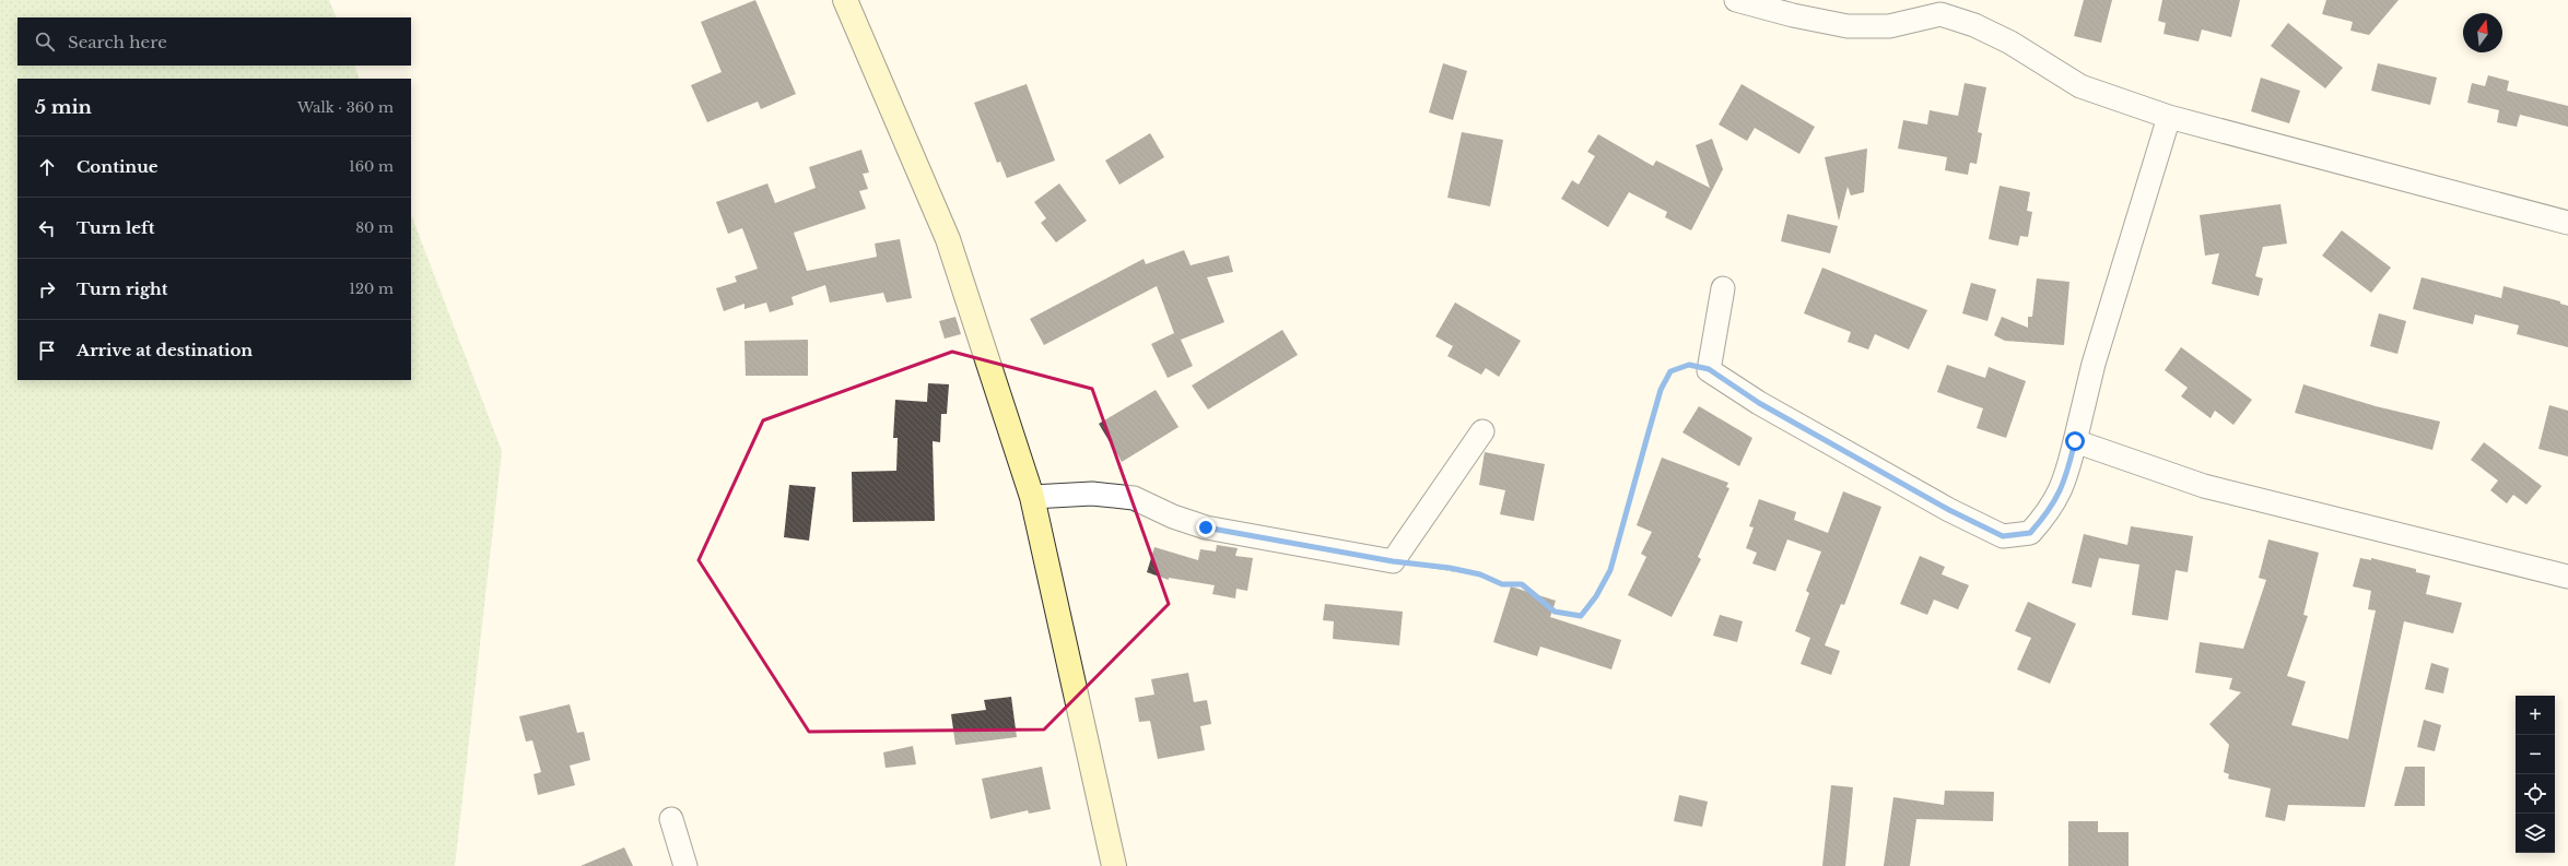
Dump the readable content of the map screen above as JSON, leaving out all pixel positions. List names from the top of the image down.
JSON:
{
  "north": "top",
  "page": {
    "search": "Search here",
    "heading": ["5 min", "Walk · 360 m"],
    "list": [
      ["Continue", "160 m"],
      ["Turn left", "80 m"],
      ["Turn right", "120 m"],
      "Arrive at destination"
    ],
    "map_buttons": ["+", "−"]
  }
}
